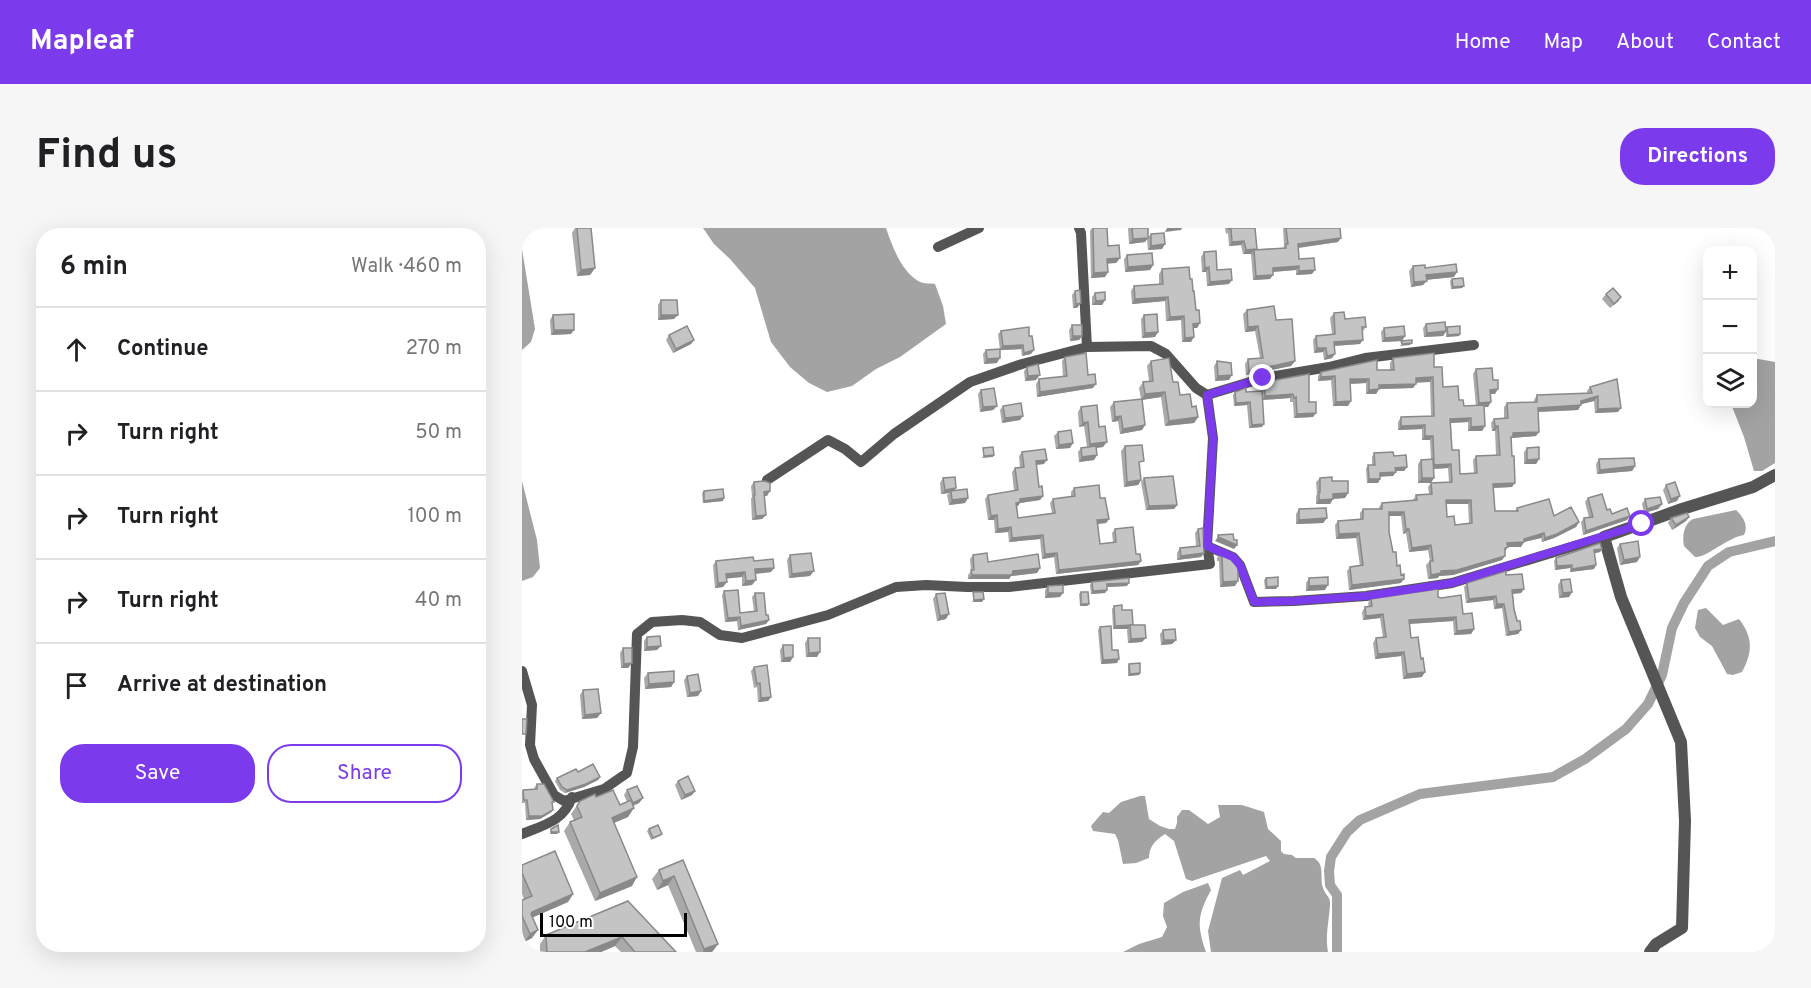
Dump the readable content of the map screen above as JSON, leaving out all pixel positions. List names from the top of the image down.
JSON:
{
  "scale_bar": "100 m",
  "page": {
    "header": "Mapleaf",
    "nav": [
      "Home",
      "Map",
      "About",
      "Contact"
    ],
    "buttons": [
      "Directions",
      ["Save", "Share"]
    ],
    "title": "Find us",
    "heading": ["6 min", "Walk · 460 m"],
    "map_buttons": ["+", "−"],
    "list": [
      ["Continue", "270 m"],
      ["Turn right", "50 m"],
      ["Turn right", "100 m"],
      ["Turn right", "40 m"],
      "Arrive at destination"
    ],
    "scale": "100 m"
  }
}
